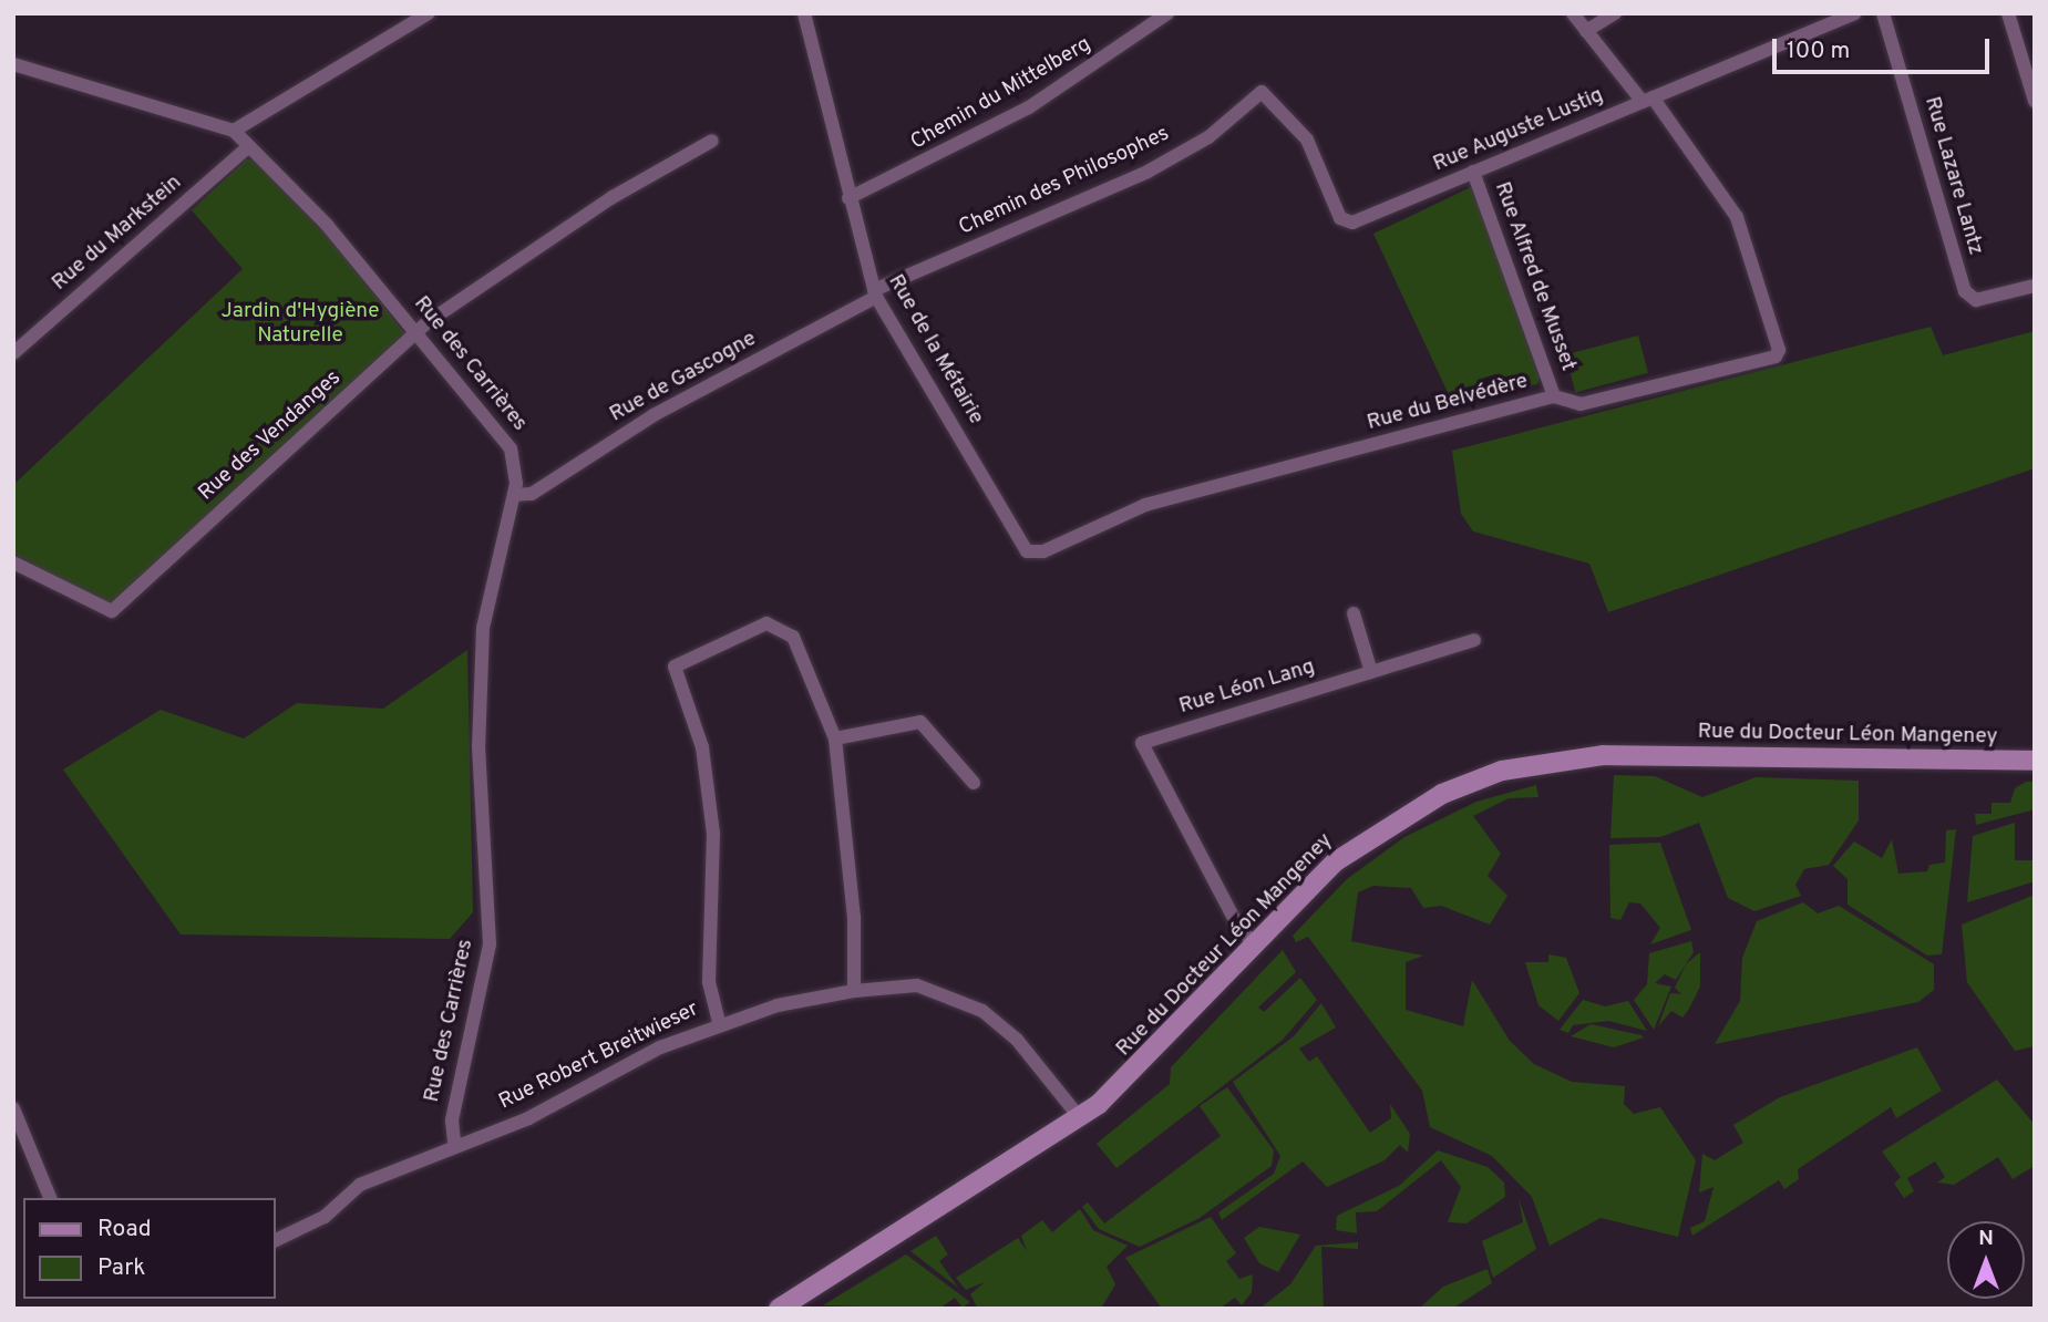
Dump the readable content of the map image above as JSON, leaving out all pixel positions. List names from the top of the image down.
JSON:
{
  "streets": {
    "street": [
      "Chemin du Mittelberg",
      "Rue Auguste Lustig",
      "Rue Lazare Lantz",
      "Chemin des Philosophes",
      "Rue du Markstein",
      "Rue Alfred de Musset",
      "Rue de la Métairie",
      "Rue des Carrières",
      "Rue de Gascogne",
      "Rue du Belvédère",
      "Rue des Vendanges",
      "Rue Léon Lang",
      "Rue du Docteur Léon Mangeney",
      "Rue Robert Breitwieser"
    ]
  },
  "crossings": [
    ["Chemin du Mittelberg", "Rue de la Métairie"],
    ["Rue Auguste Lustig", "Chemin des Philosophes"],
    ["Rue Auguste Lustig", "Rue Alfred de Musset"],
    ["Rue Auguste Lustig", "Rue du Belvédère"],
    ["Chemin des Philosophes", "Rue de la Métairie"],
    ["Chemin des Philosophes", "Rue de Gascogne"],
    ["Rue du Markstein", "Rue des Carrières"],
    ["Rue Alfred de Musset", "Rue du Belvédère"],
    ["Rue de la Métairie", "Rue de Gascogne"],
    ["Rue de la Métairie", "Rue du Belvédère"],
    ["Rue des Carrières", "Rue de Gascogne"],
    ["Rue des Carrières", "Rue des Vendanges"],
    ["Rue des Carrières", "Rue Robert Breitwieser"],
    ["Rue Léon Lang", "Rue du Docteur Léon Mangeney"],
    ["Rue du Docteur Léon Mangeney", "Rue Robert Breitwieser"]
  ],
  "parks": ["Jardin d'Hygiène Naturelle"],
  "legend": ["Road", "Park"],
  "scale_bar": "100 m",
  "north": "top"
}
